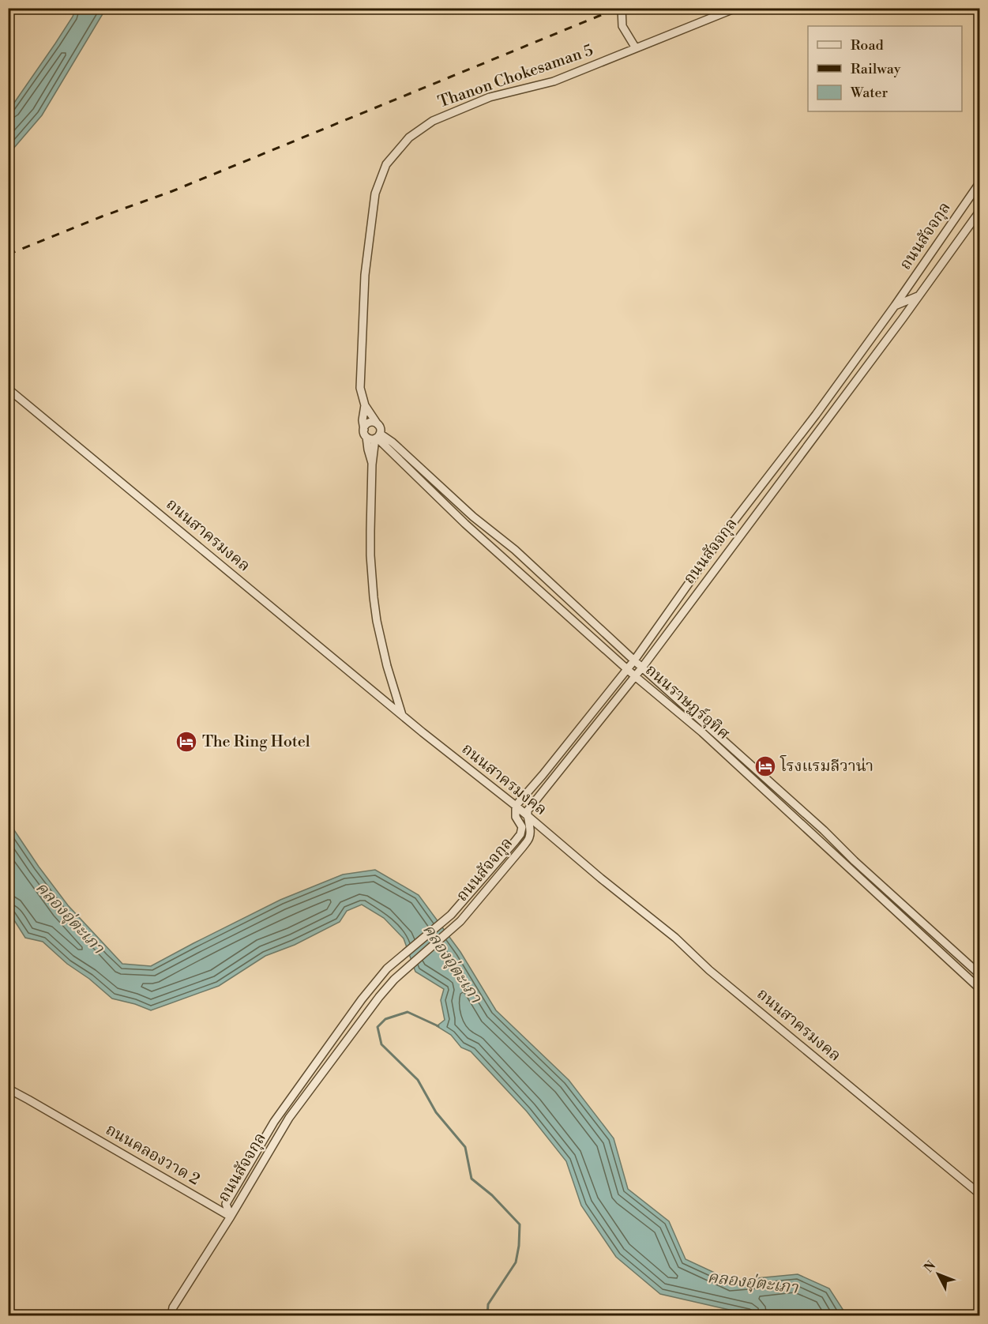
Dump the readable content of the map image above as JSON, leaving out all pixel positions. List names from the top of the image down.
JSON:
{
  "streets": {
    "street": [
      "Thanon Chokesaman 5",
      "ถนนสัจจกุล",
      "ถนนสาครมงคล",
      "ถนนราษฏร์อุทิศ",
      "ถนนคลองวาด 2"
    ]
  },
  "crossings": [
    ["ถนนสัจจกุล", "ถนนสาครมงคล"],
    ["ถนนสัจจกุล", "ถนนราษฏร์อุทิศ"],
    ["ถนนสัจจกุล", "ถนนคลองวาด 2"]
  ],
  "water": ["คลองอุ่ตะเภา"],
  "places": {
    "hotel": ["The Ring Hotel", "โรงแรมลีวาน่า"]
  },
  "legend": ["Road", "Railway", "Water"],
  "north": "top left"
}
